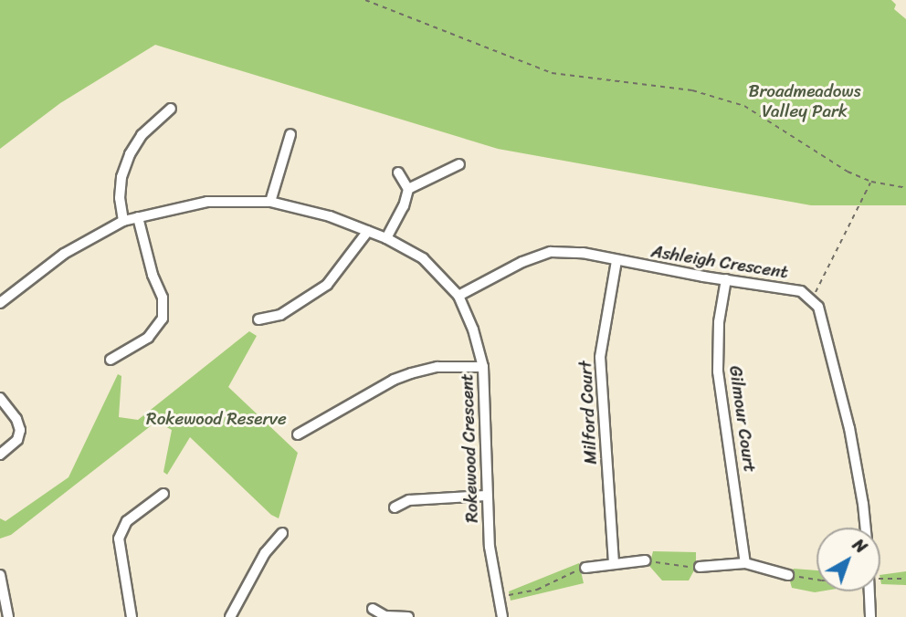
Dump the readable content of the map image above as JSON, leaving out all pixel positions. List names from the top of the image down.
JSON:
{
  "streets": {
    "street": [
      "Ashleigh Crescent",
      "Milford Court",
      "Gilmour Court",
      "Rokewood Crescent"
    ]
  },
  "crossings": [
    ["Ashleigh Crescent", "Milford Court"],
    ["Ashleigh Crescent", "Gilmour Court"],
    ["Ashleigh Crescent", "Rokewood Crescent"]
  ],
  "parks": ["Broadmeadows Valley Park", "Rokewood Reserve"],
  "north": "top right"
}
